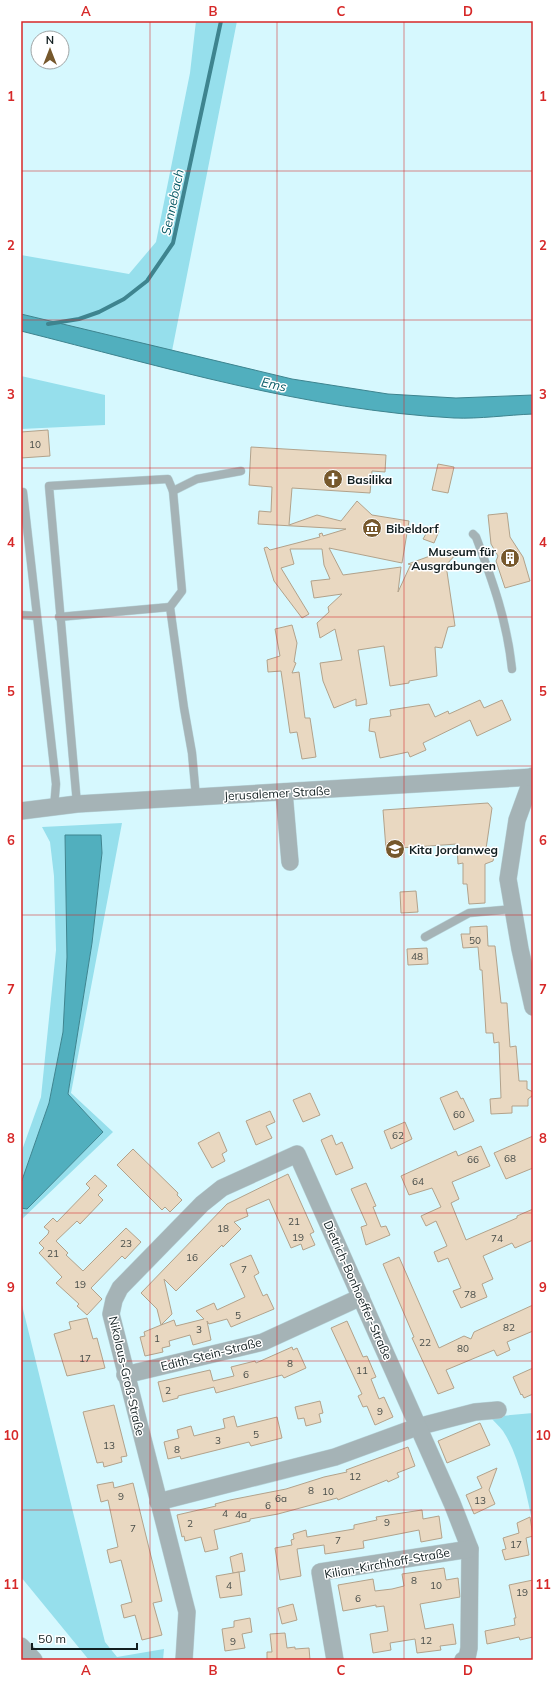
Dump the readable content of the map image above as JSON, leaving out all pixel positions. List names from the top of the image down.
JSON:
{
  "streets": {
    "street": [
      "Jerusalemer Straße",
      "Dietrich-Bonhoeffer-Straße",
      "Edith-Stein-Straße",
      "Nikolaus-Groß-Straße",
      "Kilian-Kirchhoff-Straße"
    ]
  },
  "crossings": [
    ["Dietrich-Bonhoeffer-Straße", "Edith-Stein-Straße"],
    ["Dietrich-Bonhoeffer-Straße", "Nikolaus-Groß-Straße"],
    ["Edith-Stein-Straße", "Nikolaus-Groß-Straße"]
  ],
  "water": ["Sennebach", "Ems"],
  "places": {
    "church": ["Basilika"],
    "museum": ["Bibeldorf"],
    "building": ["Museum für Ausgrabungen"],
    "school or university": ["Kita Jordanweg"]
  },
  "house_numbers": [
    "10",
    "50",
    "48",
    "60",
    "62",
    "68",
    "66",
    "64",
    "21",
    "18",
    "19",
    "74",
    "23",
    "21",
    "16",
    "7",
    "19",
    "78",
    "5",
    "82",
    "3",
    "1",
    "22",
    "80",
    "17",
    "8",
    "11",
    "6",
    "2",
    "9",
    "5",
    "3",
    "13",
    "8",
    "12",
    "8",
    "10",
    "9",
    "6a",
    "13",
    "6",
    "4",
    "4a",
    "9",
    "2",
    "7",
    "7",
    "17",
    "8",
    "4",
    "10",
    "19",
    "6",
    "12",
    "9"
  ],
  "scale_bar": "50 m",
  "north": "top",
  "grid": {
    "columns": [
      "A",
      "B",
      "C",
      "D"
    ],
    "rows": [
      "1",
      "2",
      "3",
      "4",
      "5",
      "6",
      "7",
      "8",
      "9",
      "10",
      "11"
    ]
  }
}
